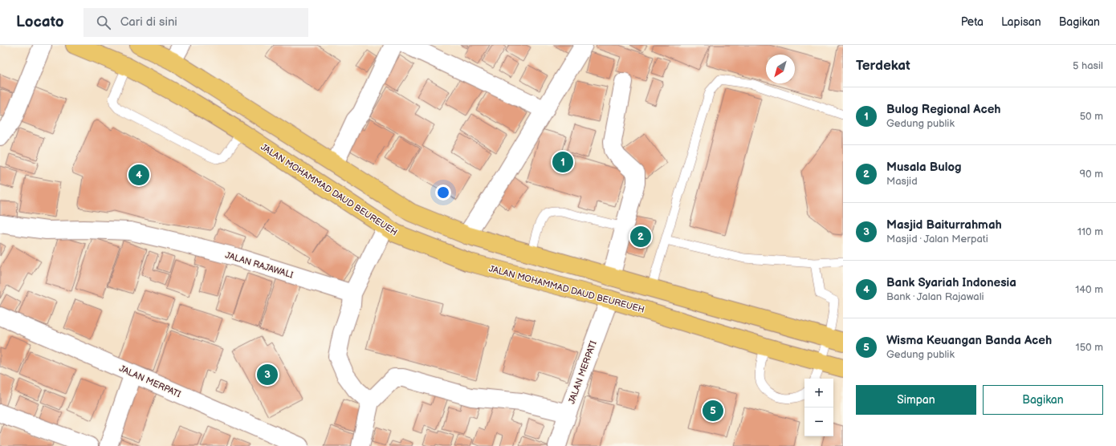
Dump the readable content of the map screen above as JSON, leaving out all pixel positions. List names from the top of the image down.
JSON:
{
  "streets": {
    "highway": ["JALAN MOHAMMAD DAUD BEUREUEH"],
    "street": ["JALAN RAJAWALI", "JALAN MERPATI"]
  },
  "crossings": [
    ["JALAN MOHAMMAD DAUD BEUREUEH", "JALAN MERPATI"]
  ],
  "north": "bottom left",
  "page": {
    "header": "Locato",
    "search": "Cari di sini",
    "nav": ["Peta", "Lapisan", "Bagikan"],
    "heading": ["Terdekat", "5 hasil"],
    "list": [
      {
        "mark": "1",
        "name": "Bulog Regional Aceh",
        "note": "Gedung publik",
        "value": "50 m"
      },
      {
        "mark": "2",
        "name": "Musala Bulog",
        "note": "Masjid",
        "value": "90 m"
      },
      {
        "mark": "3",
        "name": "Masjid Baiturrahmah",
        "note": "Masjid · Jalan Merpati",
        "value": "110 m"
      },
      {
        "mark": "4",
        "name": "Bank Syariah Indonesia",
        "note": "Bank · Jalan Rajawali",
        "value": "140 m"
      },
      {
        "mark": "5",
        "name": "Wisma Keuangan Banda Aceh",
        "note": "Gedung publik",
        "value": "150 m"
      }
    ],
    "pins": [
      "1",
      "4",
      "2",
      "3",
      "5"
    ],
    "buttons": ["Simpan", "Bagikan"],
    "map_buttons": ["+", "−"]
  }
}
